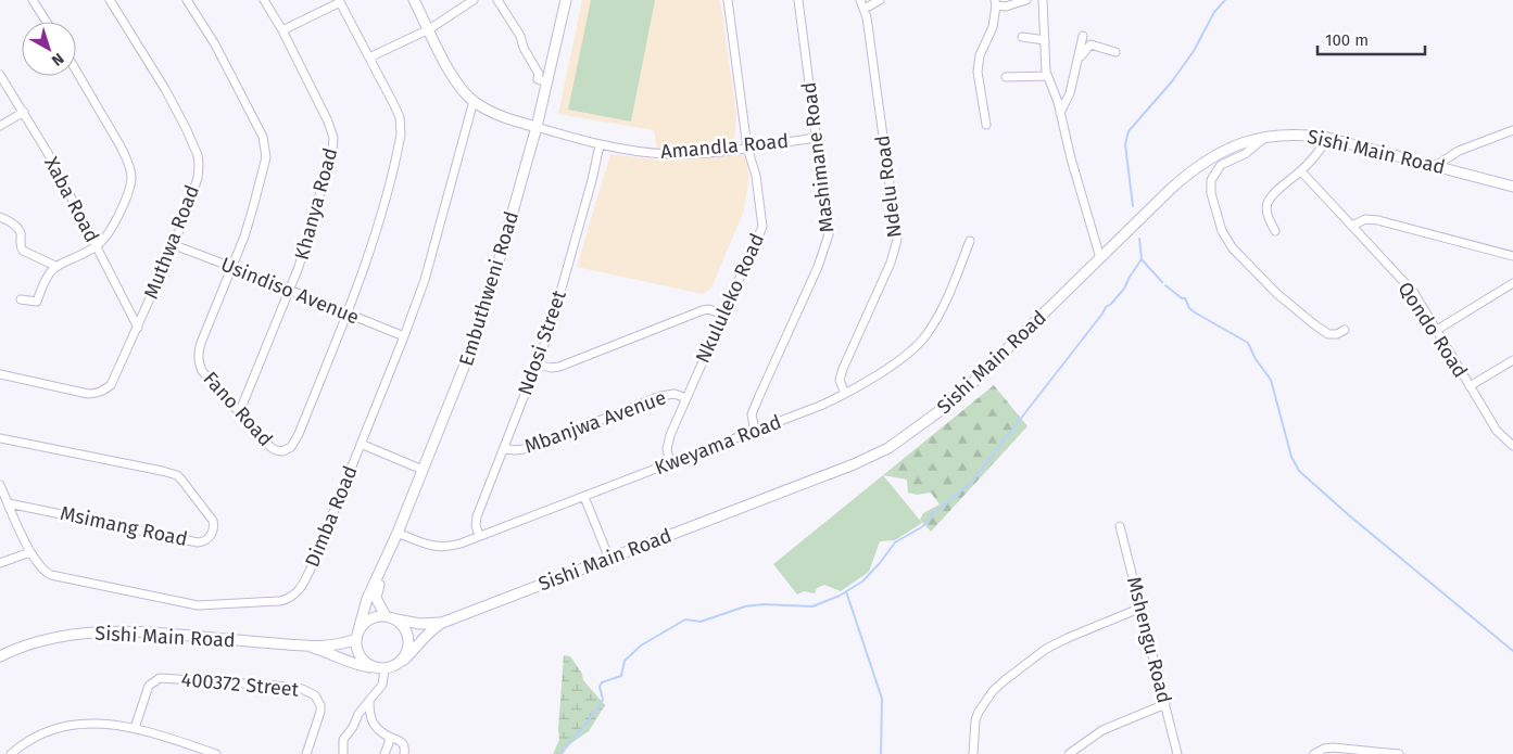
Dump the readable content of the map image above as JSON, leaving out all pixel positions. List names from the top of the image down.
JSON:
{
  "streets": {
    "street": [
      "Amandla Road",
      "Sishi Main Road",
      "Mashimane Road",
      "Ndelu Road",
      "Xaba Road",
      "Khanya Road",
      "Muthwa Road",
      "Embuthweni Road",
      "Usindiso Avenue",
      "Nkululeko Road",
      "Qondo Road",
      "Ndosi Street",
      "Fano Road",
      "Mbanjwa Avenue",
      "Kweyama Road",
      "Dimba Road",
      "Msimang Road",
      "Mshengu Road",
      "400372 Street"
    ]
  },
  "crossings": [
    ["Amandla Road", "Mashimane Road"],
    ["Amandla Road", "Embuthweni Road"],
    ["Amandla Road", "Nkululeko Road"],
    ["Amandla Road", "Ndosi Street"],
    ["Sishi Main Road", "Embuthweni Road"],
    ["Mashimane Road", "Kweyama Road"],
    ["Ndelu Road", "Kweyama Road"],
    ["Xaba Road", "Muthwa Road"],
    ["Khanya Road", "Usindiso Avenue"],
    ["Khanya Road", "Fano Road"],
    ["Muthwa Road", "Usindiso Avenue"],
    ["Embuthweni Road", "Kweyama Road"],
    ["Usindiso Avenue", "Fano Road"],
    ["Usindiso Avenue", "Dimba Road"],
    ["Nkululeko Road", "Mbanjwa Avenue"],
    ["Nkululeko Road", "Kweyama Road"],
    ["Ndosi Street", "Mbanjwa Avenue"],
    ["Ndosi Street", "Kweyama Road"],
    ["Dimba Road", "Msimang Road"]
  ],
  "scale_bar": "100 m",
  "north": "bottom right"
}
